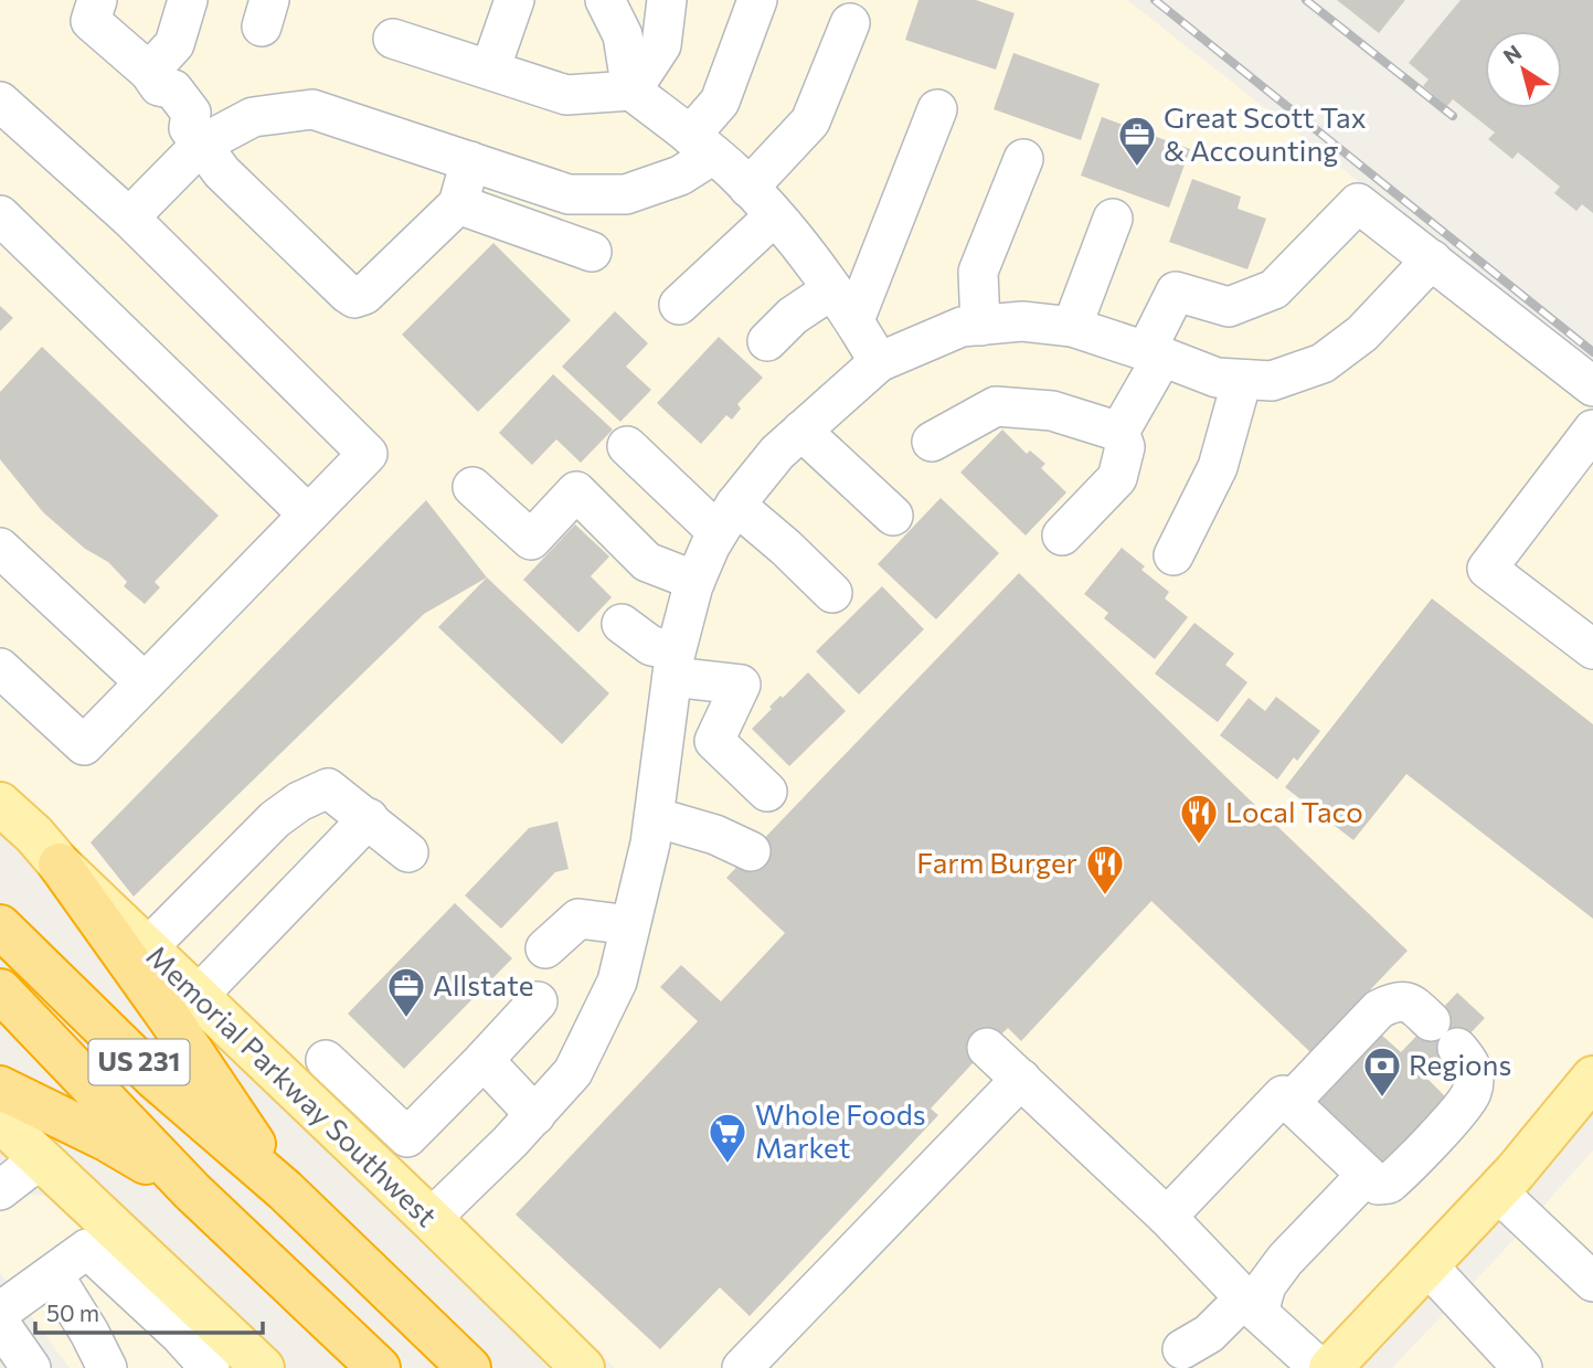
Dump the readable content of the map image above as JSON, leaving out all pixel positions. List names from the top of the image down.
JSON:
{
  "streets": {
    "highway": ["US 231"],
    "main road": ["Memorial Parkway Southwest"]
  },
  "places": {
    "office": ["Great Scott Tax & Accounting", "Allstate"],
    "restaurant": ["Local Taco", "Farm Burger"],
    "bank": ["Regions"],
    "supermarket": ["Whole Foods Market"]
  },
  "scale_bar": "50 m",
  "north": "top left"
}
